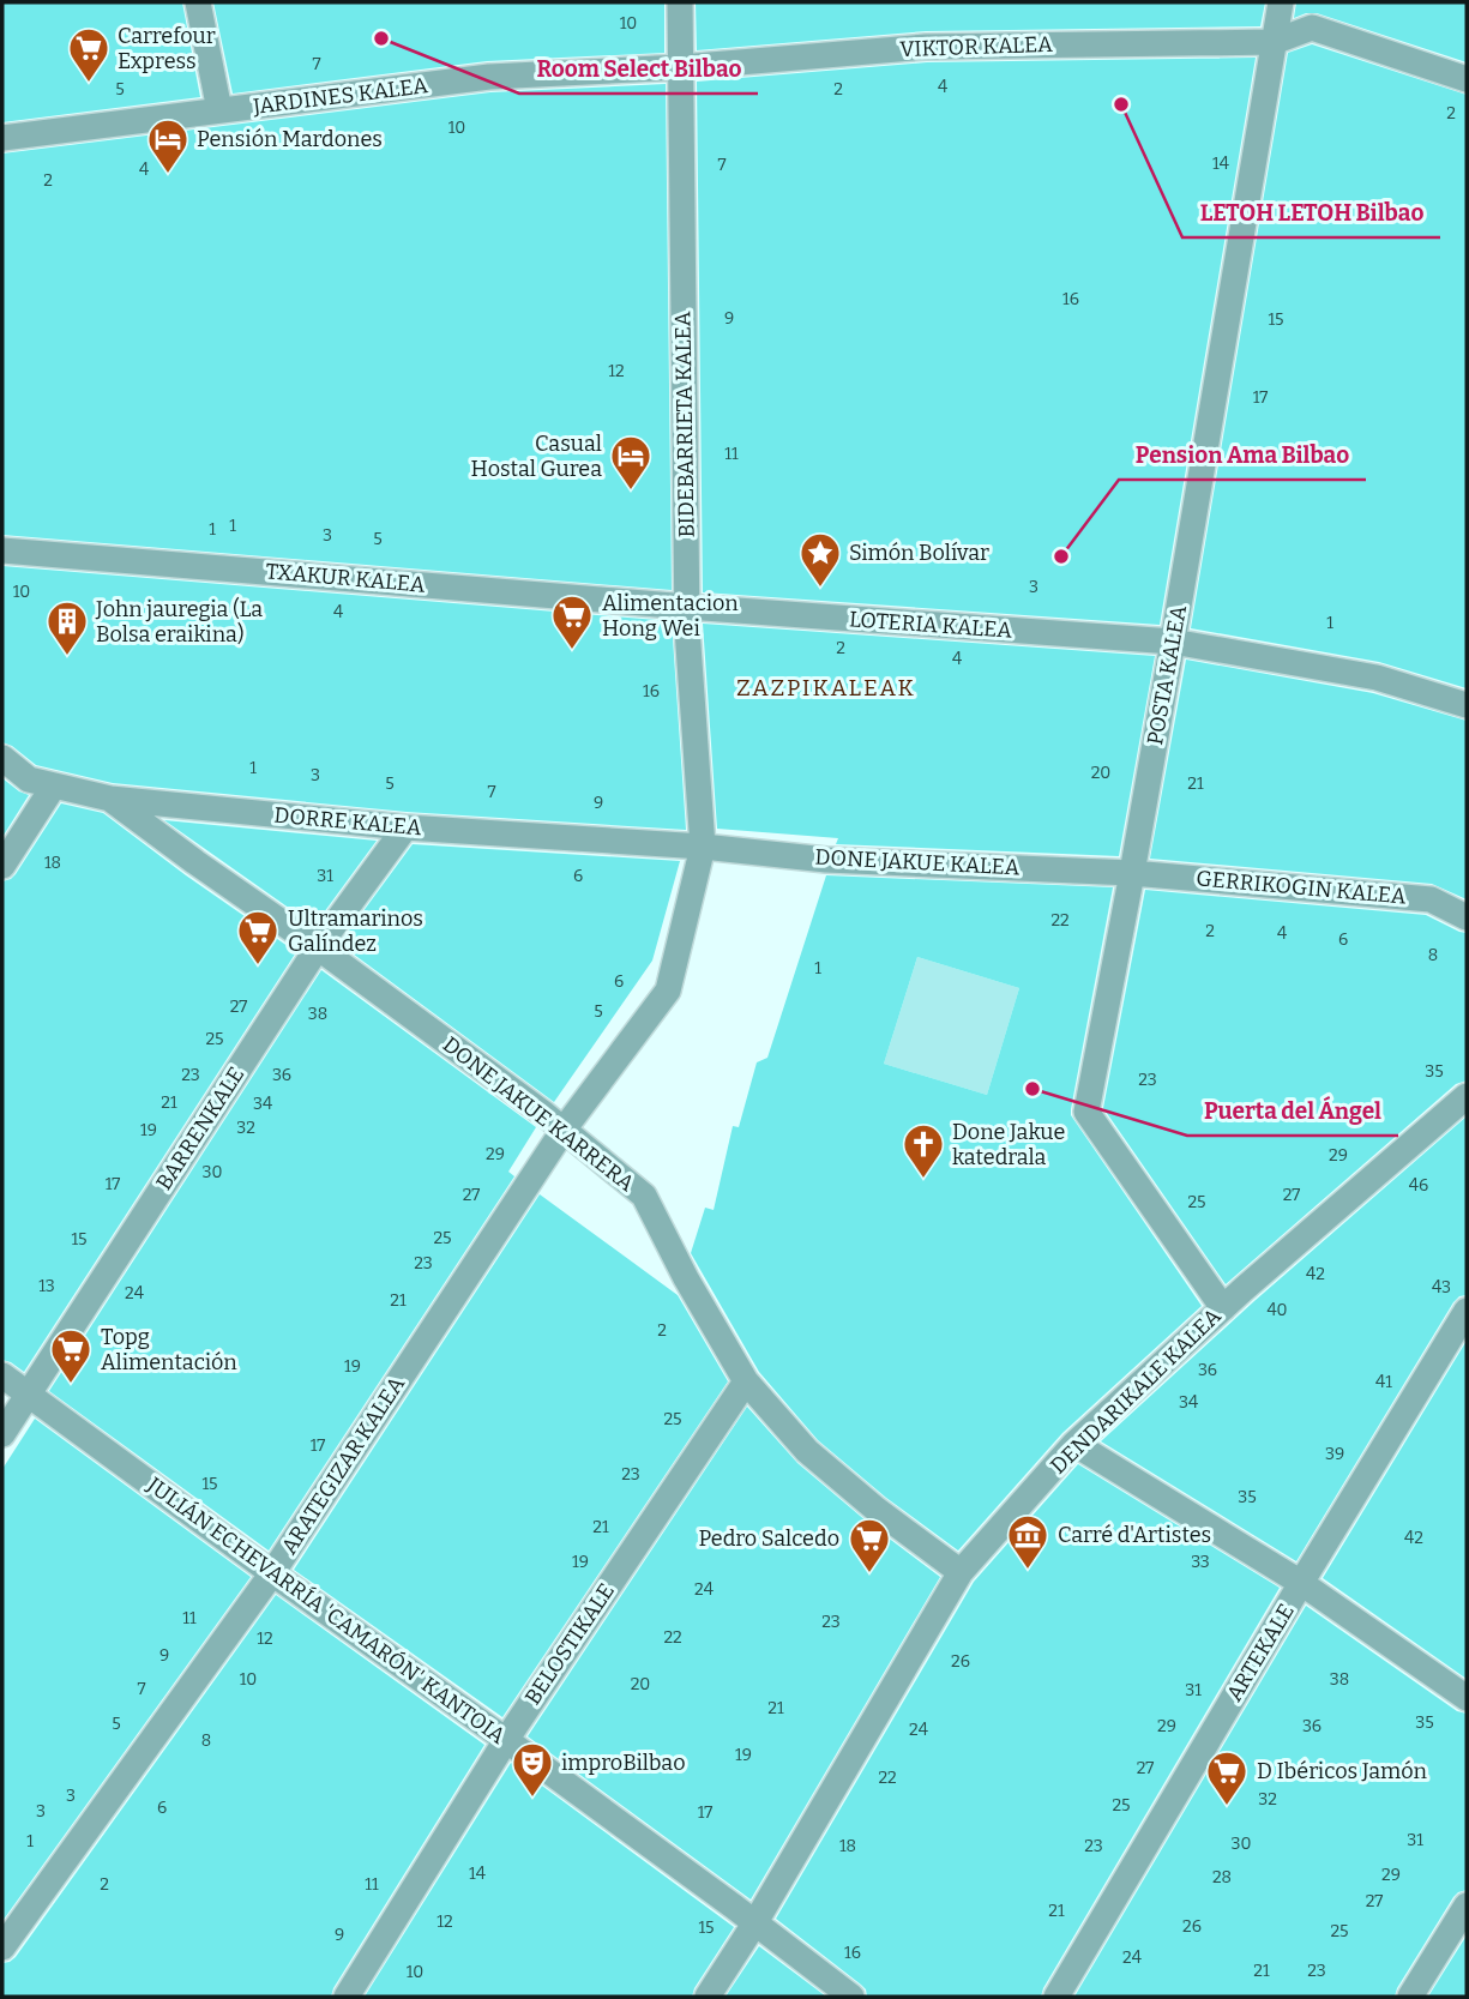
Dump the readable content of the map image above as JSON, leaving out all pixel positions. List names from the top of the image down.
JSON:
{
  "streets": {
    "street": [
      "VIKTOR KALEA",
      "JARDINES KALEA",
      "BIDEBARRIETA KALEA",
      "TXAKUR KALEA",
      "LOTERIA KALEA",
      "POSTA KALEA",
      "DORRE KALEA",
      "DONE JAKUE KALEA",
      "GERRIKOGIN KALEA",
      "DONE JAKUE KARRERA",
      "BARRENKALE",
      "DENDARIKALE KALEA",
      "ARATEGIZAR KALEA",
      "JULIÁN ECHEVARRÍA 'CAMARÓN' KANTOIA",
      "BELOSTIKALE",
      "ARTEKALE"
    ]
  },
  "crossings": [
    ["VIKTOR KALEA", "JARDINES KALEA"],
    ["VIKTOR KALEA", "BIDEBARRIETA KALEA"],
    ["VIKTOR KALEA", "POSTA KALEA"],
    ["JARDINES KALEA", "BIDEBARRIETA KALEA"],
    ["BIDEBARRIETA KALEA", "TXAKUR KALEA"],
    ["BIDEBARRIETA KALEA", "LOTERIA KALEA"],
    ["BIDEBARRIETA KALEA", "DORRE KALEA"],
    ["BIDEBARRIETA KALEA", "DONE JAKUE KALEA"],
    ["BIDEBARRIETA KALEA", "DONE JAKUE KARRERA"],
    ["BIDEBARRIETA KALEA", "ARATEGIZAR KALEA"],
    ["TXAKUR KALEA", "LOTERIA KALEA"],
    ["LOTERIA KALEA", "POSTA KALEA"],
    ["POSTA KALEA", "DONE JAKUE KALEA"],
    ["POSTA KALEA", "GERRIKOGIN KALEA"],
    ["POSTA KALEA", "DENDARIKALE KALEA"],
    ["DORRE KALEA", "DONE JAKUE KALEA"],
    ["DORRE KALEA", "DONE JAKUE KARRERA"],
    ["DORRE KALEA", "BARRENKALE"],
    ["DONE JAKUE KALEA", "GERRIKOGIN KALEA"],
    ["DONE JAKUE KARRERA", "BARRENKALE"],
    ["DONE JAKUE KARRERA", "DENDARIKALE KALEA"],
    ["DONE JAKUE KARRERA", "ARATEGIZAR KALEA"],
    ["DONE JAKUE KARRERA", "BELOSTIKALE"],
    ["BARRENKALE", "JULIÁN ECHEVARRÍA 'CAMARÓN' KANTOIA"],
    ["DENDARIKALE KALEA", "JULIÁN ECHEVARRÍA 'CAMARÓN' KANTOIA"],
    ["ARATEGIZAR KALEA", "JULIÁN ECHEVARRÍA 'CAMARÓN' KANTOIA"],
    ["JULIÁN ECHEVARRÍA 'CAMARÓN' KANTOIA", "BELOSTIKALE"]
  ],
  "districts": ["ZAZPIKALEAK"],
  "places": {
    "other": [
      "Room Select Bilbao",
      "LETOH LETOH Bilbao",
      "Pension Ama Bilbao",
      "Puerta del Ángel"
    ],
    "supermarket": [
      "Carrefour Express",
      "Alimentacion Hong Wei",
      "Ultramarinos Galíndez",
      "Topg Alimentación",
      "Pedro Salcedo",
      "D Ibéricos Jamón"
    ],
    "hotel": ["Pensión Mardones", "Casual Hostal Gurea"],
    "place": ["Simón Bolívar"],
    "building": ["John jauregia (La Bolsa eraikina)"],
    "church": ["Done Jakue katedrala"],
    "museum": ["Carré d'Artistes"],
    "theatre": ["improBilbao"]
  },
  "house_numbers": [
    "10",
    "7",
    "4",
    "5",
    "2",
    "2",
    "10",
    "14",
    "7",
    "4",
    "2",
    "16",
    "9",
    "15",
    "12",
    "17",
    "11",
    "1",
    "1",
    "3",
    "5",
    "3",
    "10",
    "4",
    "1",
    "2",
    "4",
    "16",
    "1",
    "20",
    "3",
    "5",
    "21",
    "7",
    "9",
    "18",
    "31",
    "6",
    "22",
    "2",
    "4",
    "6",
    "8",
    "1",
    "6",
    "27",
    "5",
    "38",
    "25",
    "35",
    "23",
    "36",
    "23",
    "21",
    "34",
    "32",
    "19",
    "29",
    "29",
    "30",
    "17",
    "46",
    "27",
    "27",
    "25",
    "25",
    "15",
    "23",
    "42",
    "13",
    "43",
    "24",
    "21",
    "40",
    "2",
    "19",
    "36",
    "41",
    "34",
    "25",
    "17",
    "39",
    "23",
    "15",
    "35",
    "21",
    "42",
    "19",
    "33",
    "24",
    "11",
    "23",
    "22",
    "12",
    "9",
    "26",
    "10",
    "38",
    "20",
    "7",
    "31",
    "21",
    "35",
    "5",
    "29",
    "36",
    "24",
    "8",
    "19",
    "27",
    "22",
    "3",
    "32",
    "25",
    "6",
    "3",
    "17",
    "31",
    "1",
    "30",
    "18",
    "23",
    "14",
    "29",
    "28",
    "2",
    "11",
    "27",
    "21",
    "12",
    "26",
    "15",
    "25",
    "9",
    "16",
    "24",
    "21",
    "23",
    "10"
  ]
}
